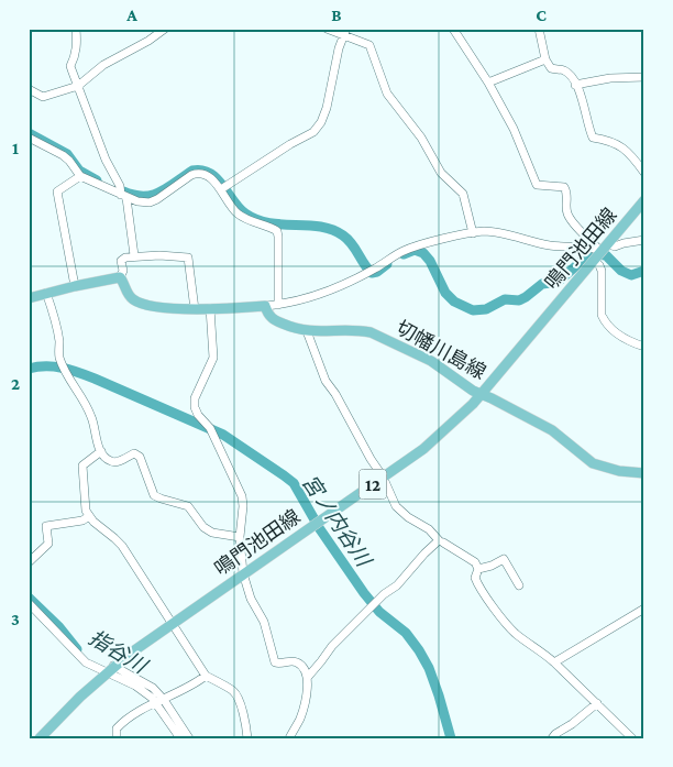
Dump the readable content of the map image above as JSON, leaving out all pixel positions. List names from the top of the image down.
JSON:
{
  "streets": {
    "main road": ["鳴門池田線", "切幡川島線", "12"]
  },
  "crossings": [
    ["鳴門池田線", "切幡川島線"]
  ],
  "water": ["宮ノ内谷川", "指谷川"],
  "grid": {
    "columns": ["A", "B", "C"],
    "rows": ["1", "2", "3"]
  }
}
